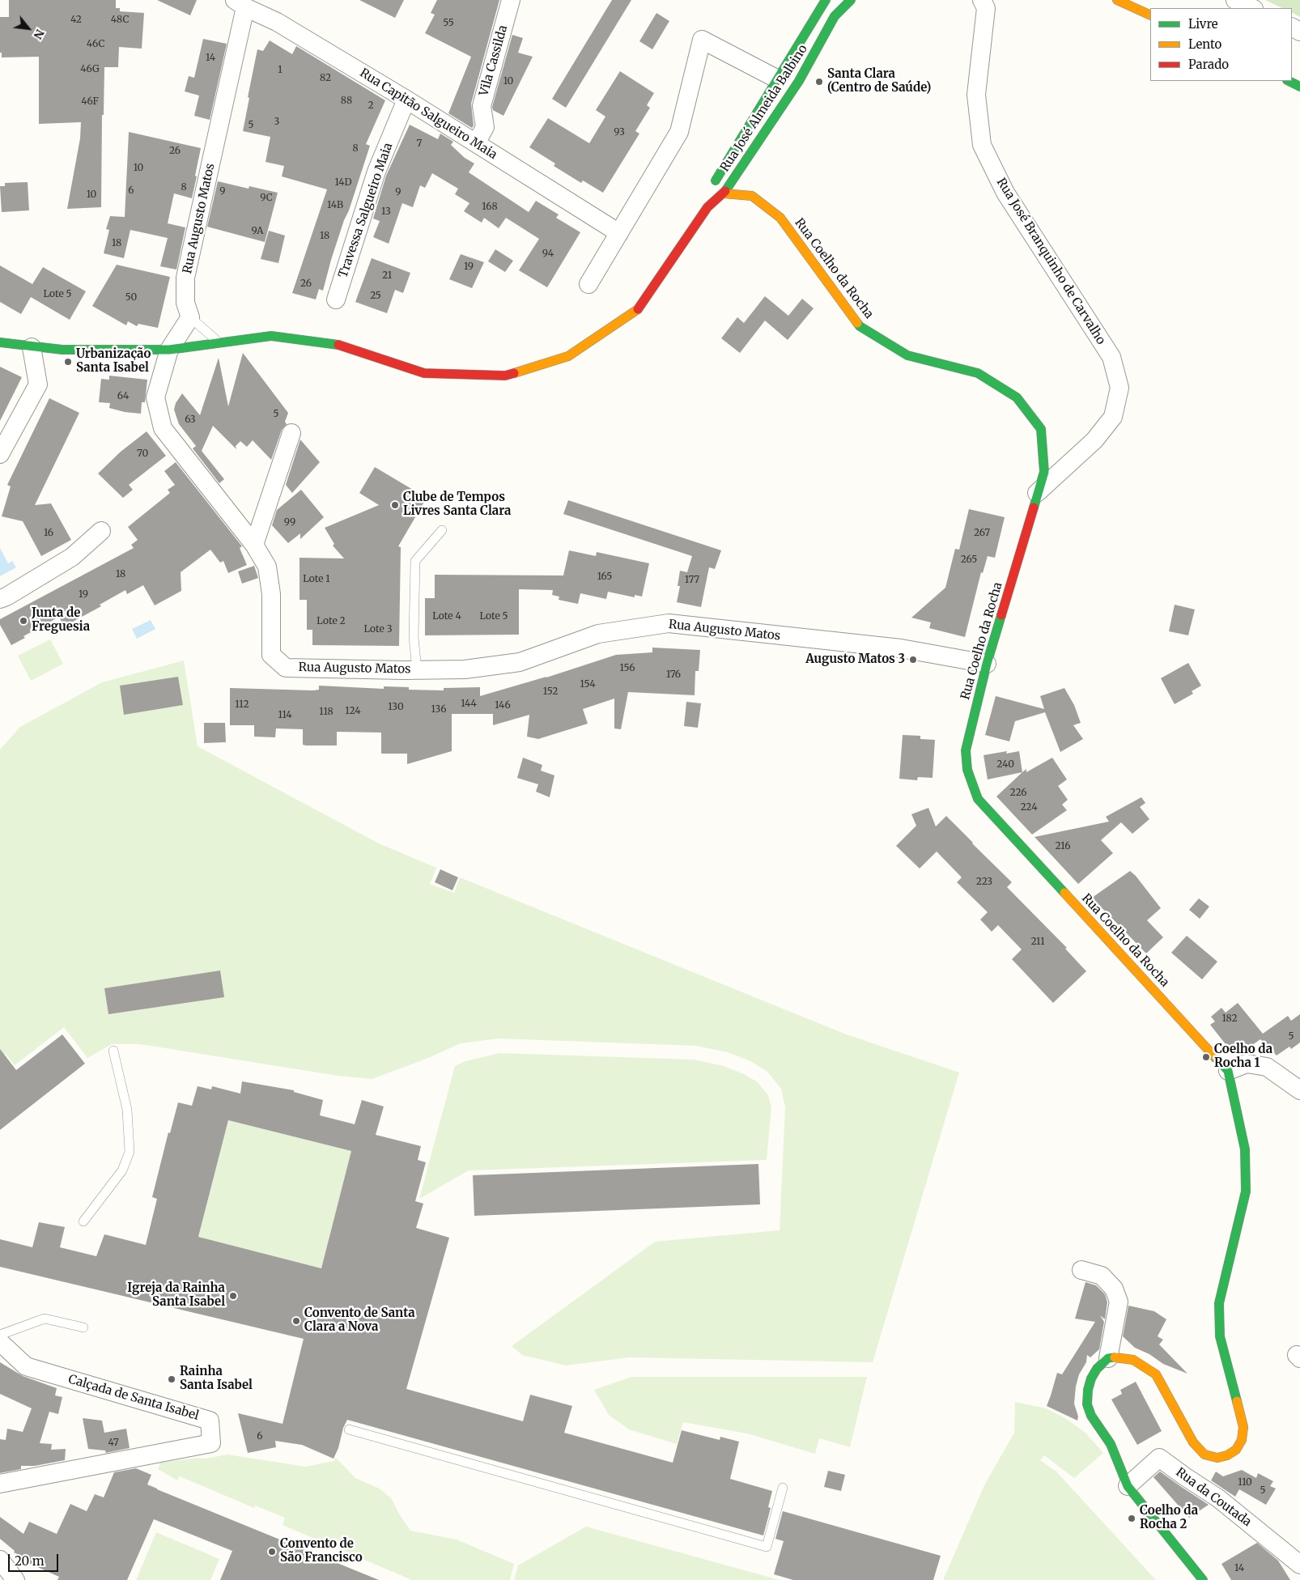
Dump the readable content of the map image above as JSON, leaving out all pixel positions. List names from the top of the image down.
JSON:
{
  "streets": {
    "street": [
      "Vila Cassilda",
      "Rua José Almeida Balbino",
      "Rua Capitão Salgueiro Maia",
      "Travessa Salgueiro Maia",
      "Rua Augusto Matos",
      "Rua José Branquinho de Carvalho",
      "Rua Coelho da Rocha",
      "Calçada de Santa Isabel",
      "Rua da Coutada"
    ]
  },
  "crossings": [
    ["Vila Cassilda", "Rua Capitão Salgueiro Maia"],
    ["Rua José Almeida Balbino", "Rua Augusto Matos"],
    ["Rua José Almeida Balbino", "Rua Coelho da Rocha"],
    ["Rua Capitão Salgueiro Maia", "Travessa Salgueiro Maia"],
    ["Rua Capitão Salgueiro Maia", "Rua Augusto Matos"],
    ["Rua Augusto Matos", "Rua Coelho da Rocha"],
    ["Rua José Branquinho de Carvalho", "Rua Coelho da Rocha"]
  ],
  "places": [
    "Santa Clara (Centro de Saúde)",
    "Urbanização Santa Isabel",
    "Clube de Tempos Livres Santa Clara",
    "Junta de Freguesia",
    "Augusto Matos 3",
    "Coelho da Rocha 1",
    "Igreja da Rainha Santa Isabel",
    "Convento de Santa Clara a Nova",
    "Rainha Santa Isabel",
    "Coelho da Rocha 2",
    "Convento de São Francisco"
  ],
  "house_numbers": [
    "42",
    "48C",
    "55",
    "46C",
    "14",
    "46G",
    "1",
    "82",
    "10",
    "88",
    "46F",
    "2",
    "3",
    "5",
    "93",
    "7",
    "8",
    "26",
    "10",
    "14D",
    "8",
    "6",
    "9",
    "9",
    "10",
    "9C",
    "14B",
    "168",
    "13",
    "9A",
    "18",
    "18",
    "94",
    "19",
    "21",
    "26",
    "Lote 5",
    "25",
    "50",
    "64",
    "5",
    "63",
    "70",
    "99",
    "16",
    "267",
    "265",
    "18",
    "165",
    "Lote 1",
    "177",
    "19",
    "Lote 4",
    "Lote 5",
    "Lote 2",
    "Lote 3",
    "156",
    "176",
    "154",
    "152",
    "144",
    "112",
    "146",
    "130",
    "136",
    "124",
    "118",
    "114",
    "240",
    "226",
    "224",
    "216",
    "223",
    "211",
    "182",
    "5",
    "6",
    "47",
    "110",
    "5",
    "14"
  ],
  "legend": ["Livre", "Lento", "Parado"],
  "scale_bar": "20 m",
  "north": "bottom right"
}
